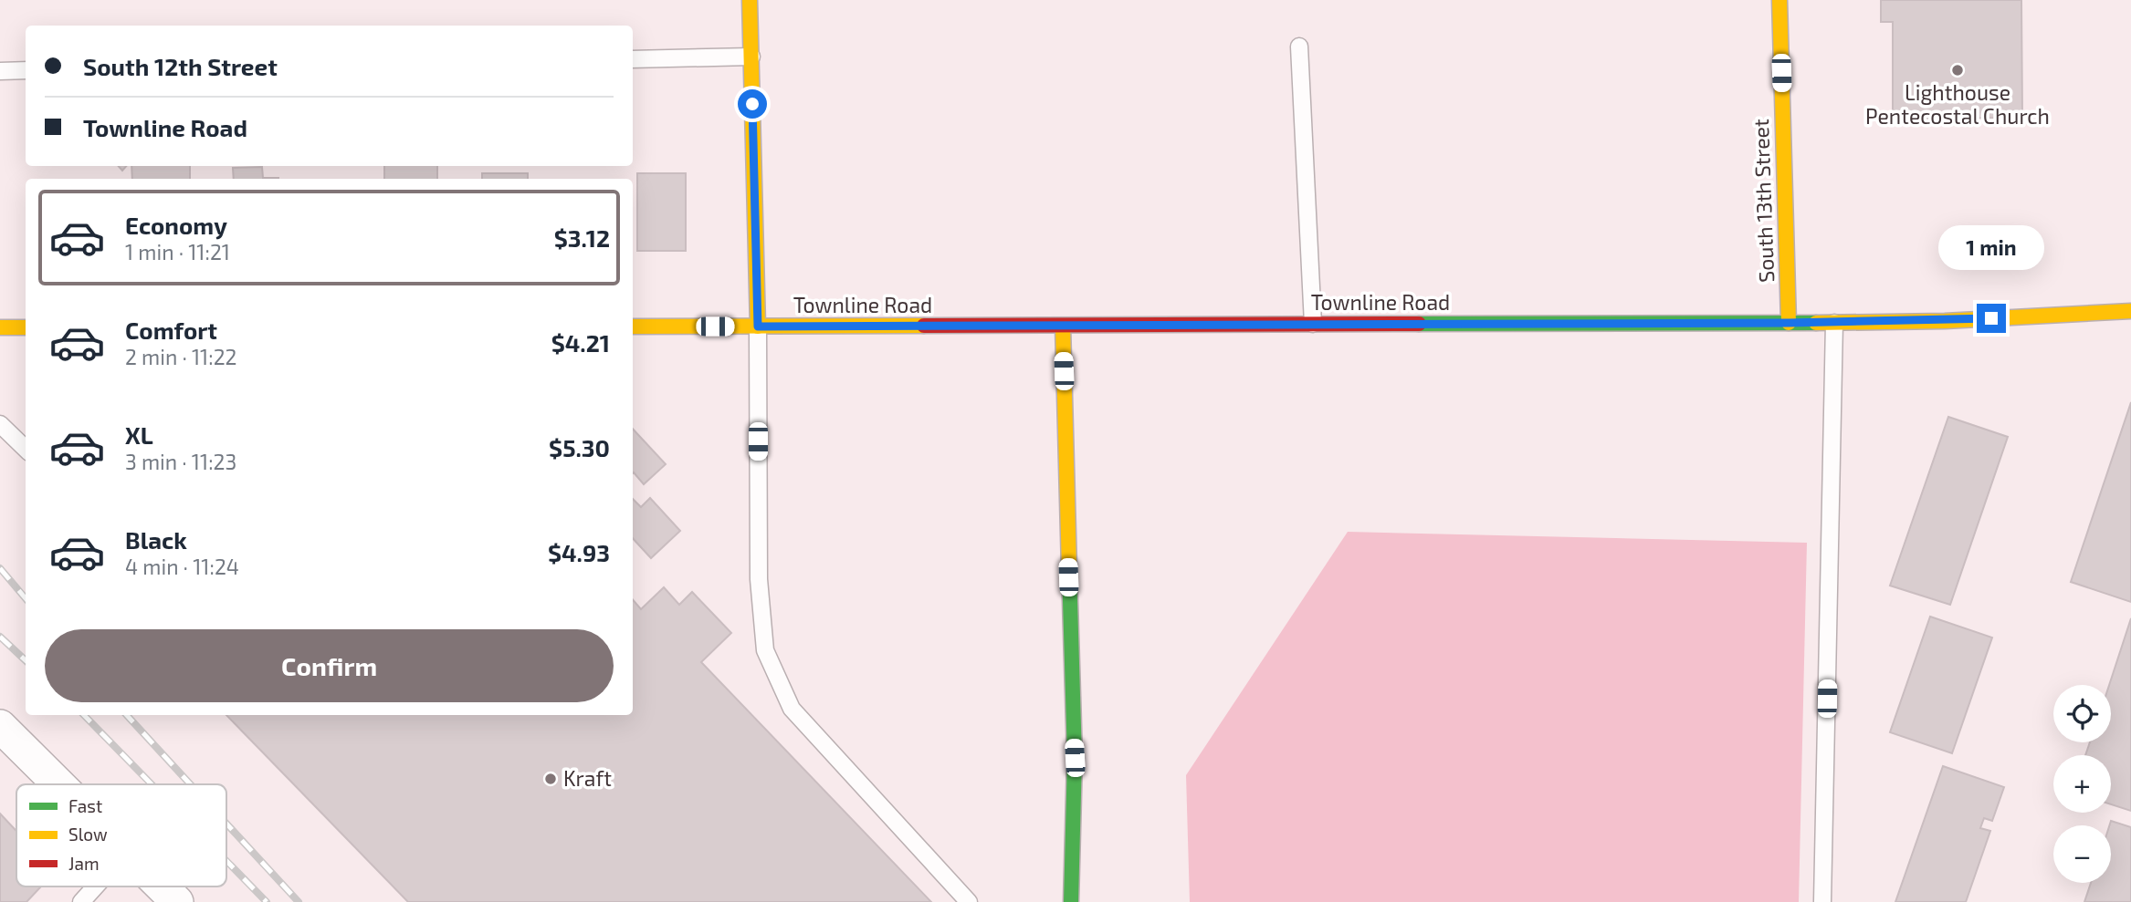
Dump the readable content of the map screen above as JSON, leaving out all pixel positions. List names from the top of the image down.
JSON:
{
  "streets": {
    "street": ["South 13th Street", "Townline Road"]
  },
  "crossings": [
    ["South 13th Street", "Townline Road"]
  ],
  "places": ["Lighthouse Pentecostal Church", "Kraft"],
  "legend": ["Fast", "Slow", "Jam"],
  "page": {
    "banner": ["South 12th Street", "Townline Road"],
    "list": [
      {
        "name": "Economy",
        "note": "1 min · 11:21",
        "value": "$3.12"
      },
      {
        "name": "Comfort",
        "note": "2 min · 11:22",
        "value": "$4.21"
      },
      {
        "name": "XL",
        "note": "3 min · 11:23",
        "value": "$5.30"
      },
      {
        "name": "Black",
        "note": "4 min · 11:24",
        "value": "$4.93"
      }
    ],
    "bubble": "1 min",
    "buttons": "Confirm",
    "map_buttons": ["+", "−"]
  }
}
